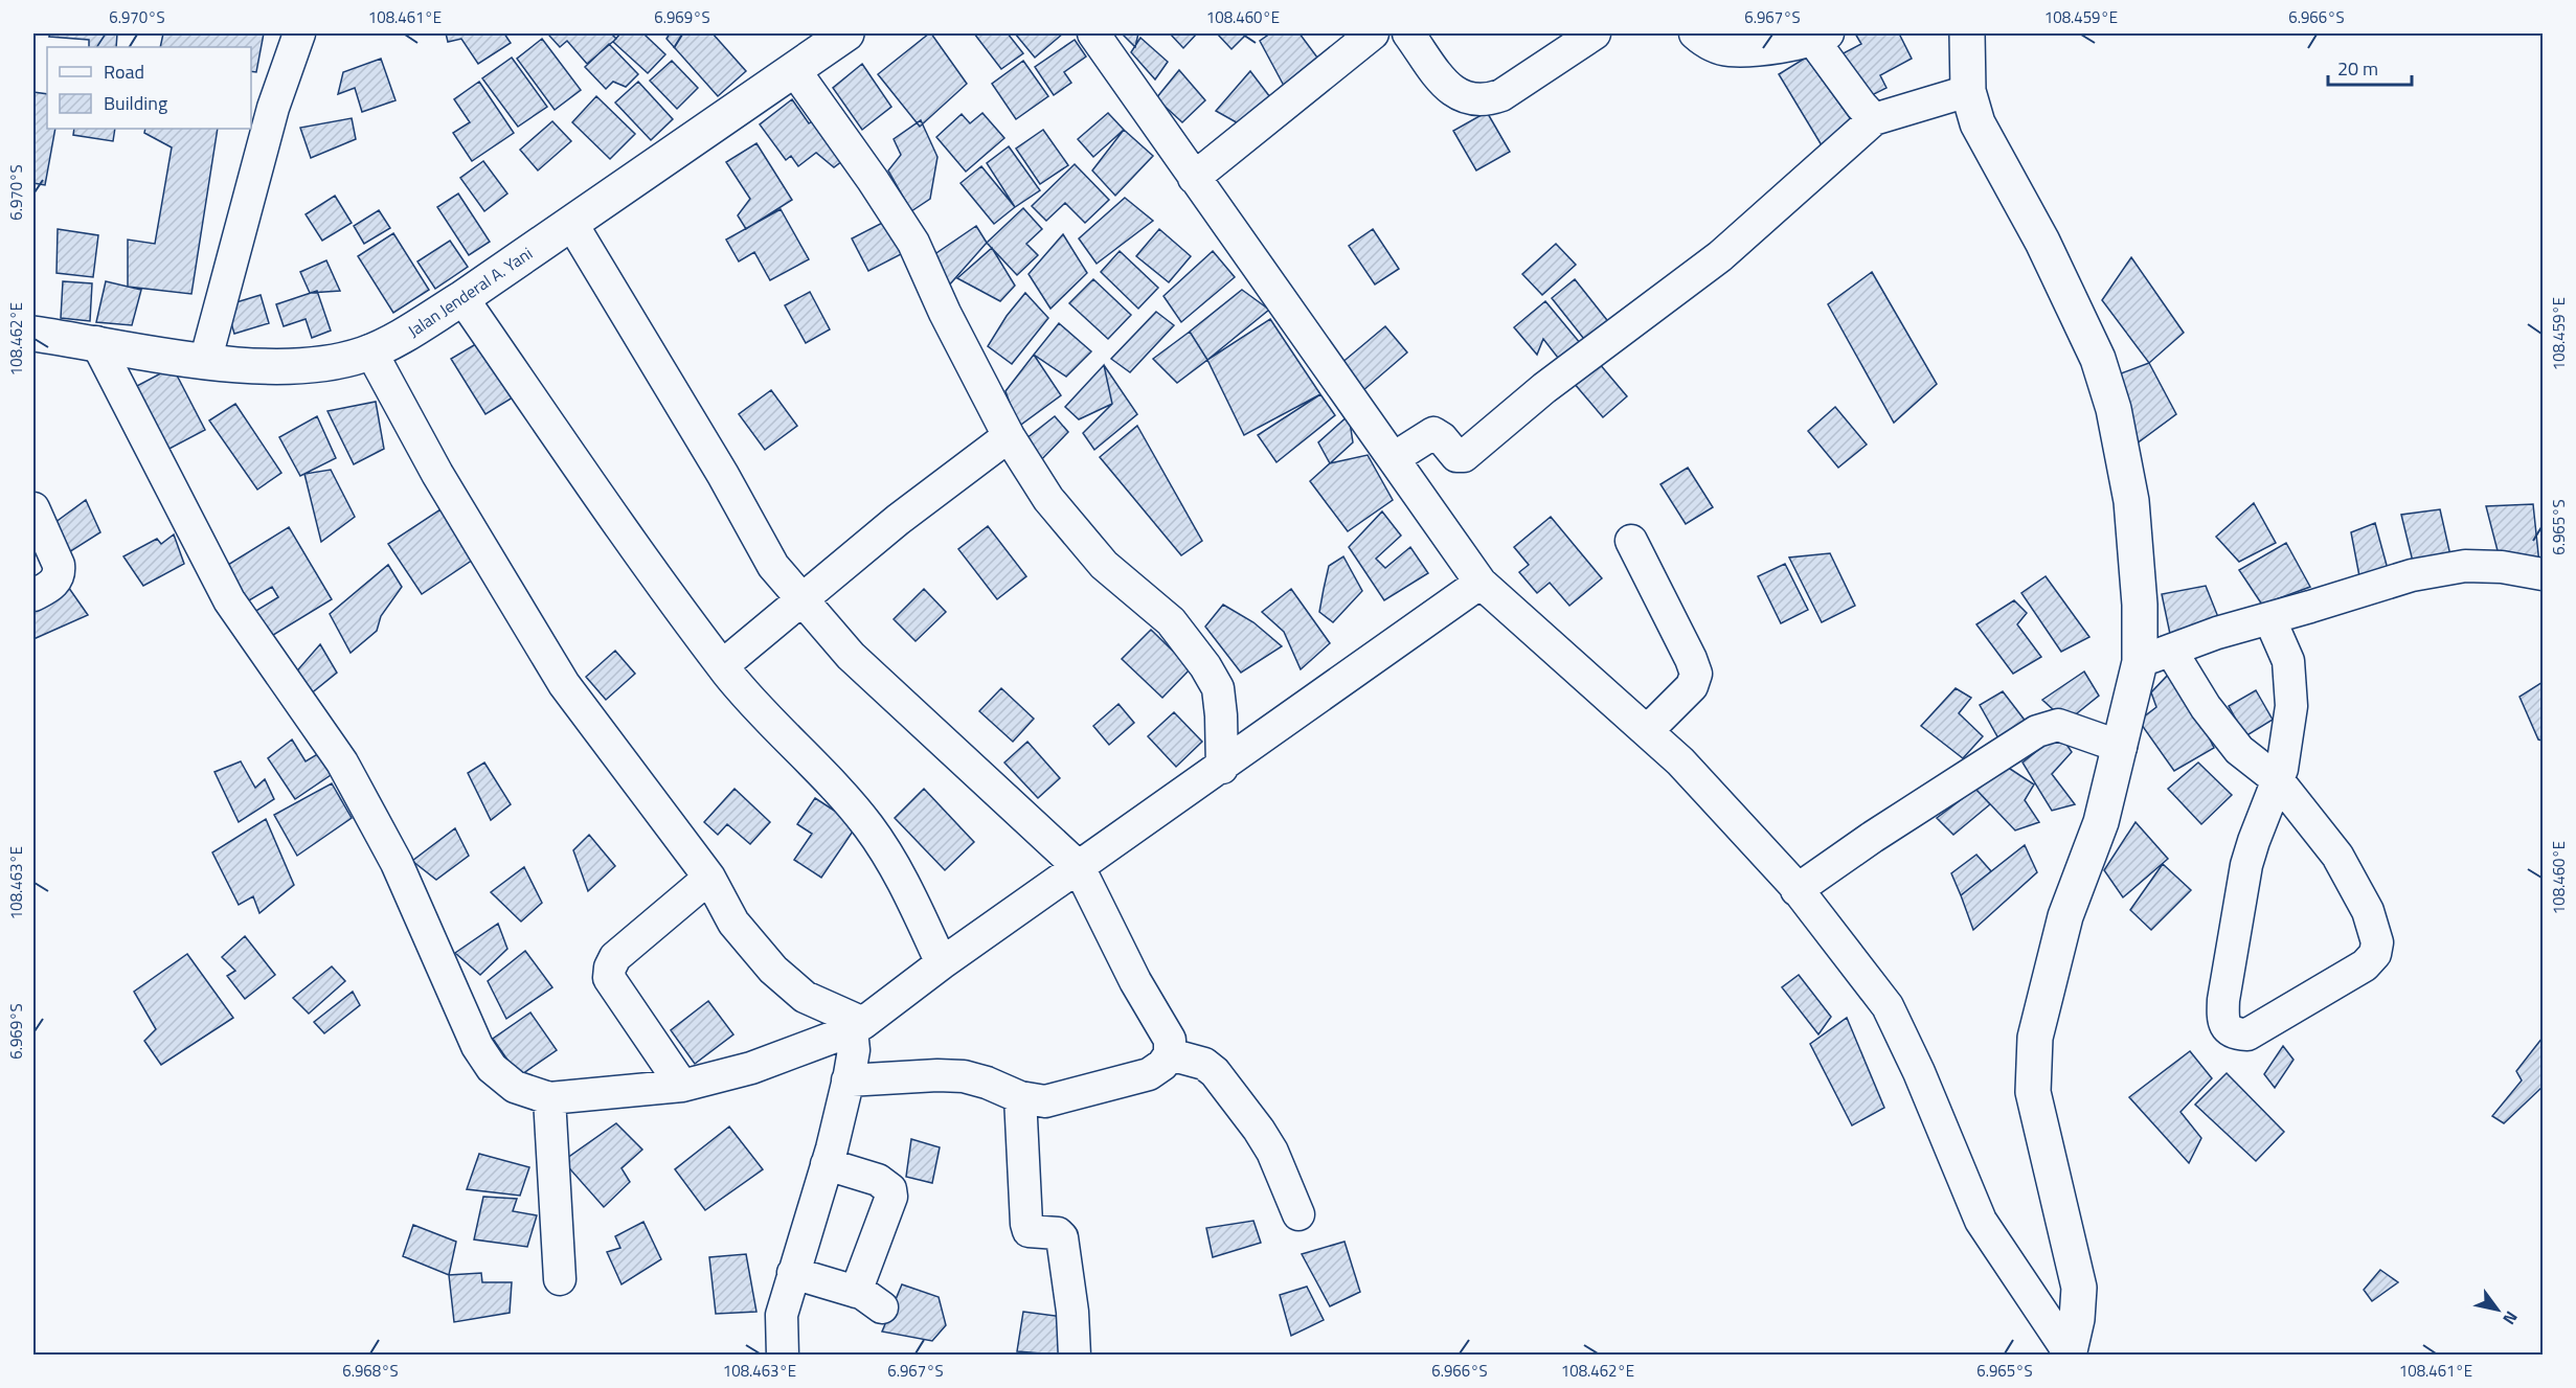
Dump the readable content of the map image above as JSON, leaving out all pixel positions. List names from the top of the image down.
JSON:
{
  "streets": {
    "main road": ["Jalan Jenderal A. Yani"]
  },
  "legend": ["Road", "Building"],
  "scale_bar": "20 m",
  "north": "bottom right",
  "coordinates": [
    "6.970°S",
    "108.461°E",
    "6.969°S",
    "108.460°E",
    "6.967°S",
    "108.459°E",
    "6.966°S",
    "108.462°E",
    "6.965°S",
    "108.463°E",
    "6.968°S"
  ]
}
